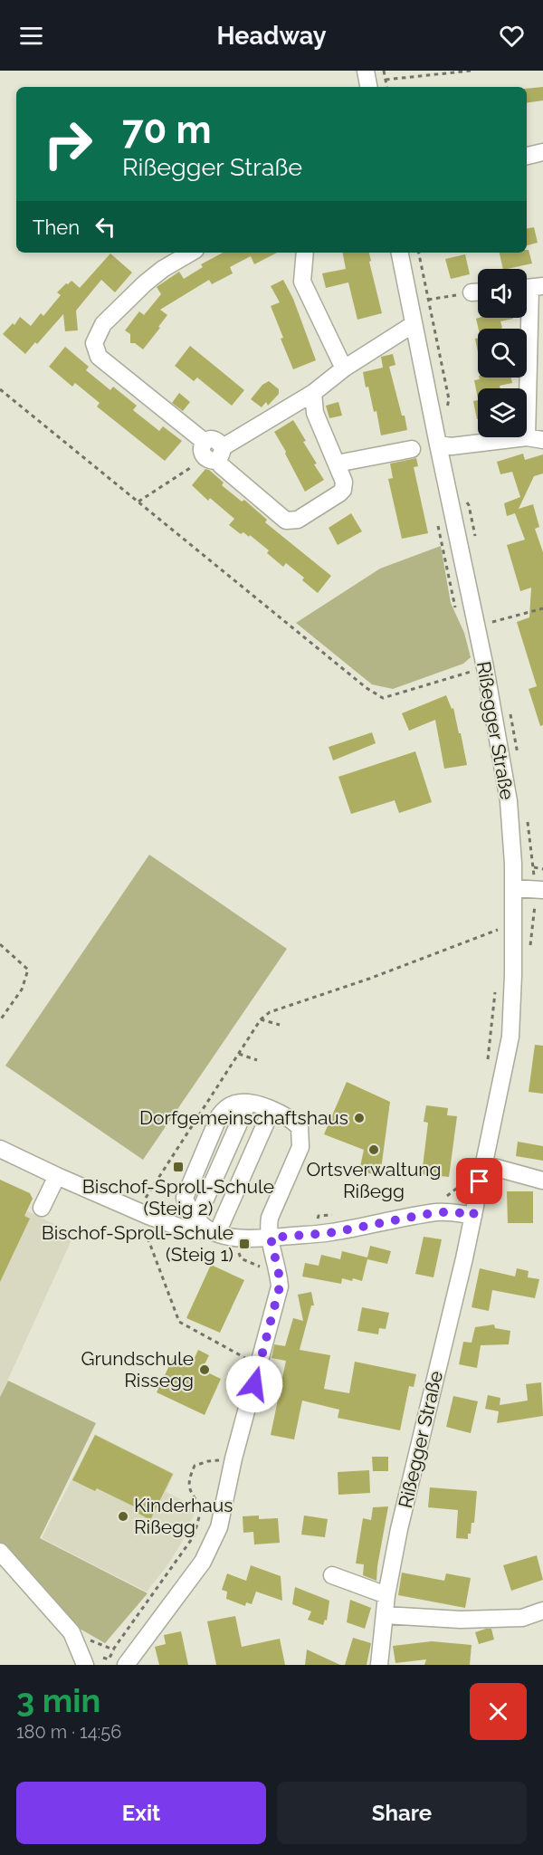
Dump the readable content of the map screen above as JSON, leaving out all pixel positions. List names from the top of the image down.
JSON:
{
  "streets": {
    "street": ["Rißegger Straße"]
  },
  "places": {
    "other": [
      "Dorfgemeinschaftshaus",
      "Ortsverwaltung Rißegg",
      "Grundschule Rissegg",
      "Kinderhaus Rißegg"
    ],
    "transit": ["Bischof-Sproll-Schule (Steig 2)", "Bischof-Sproll-Schule (Steig 1)"]
  },
  "page": {
    "header": "Headway",
    "turn": ["70 m", "Rißegger Straße"],
    "then": "Then",
    "heading": ["3 min", "180 m · 14:56"],
    "buttons": ["Exit", "Share"]
  }
}
